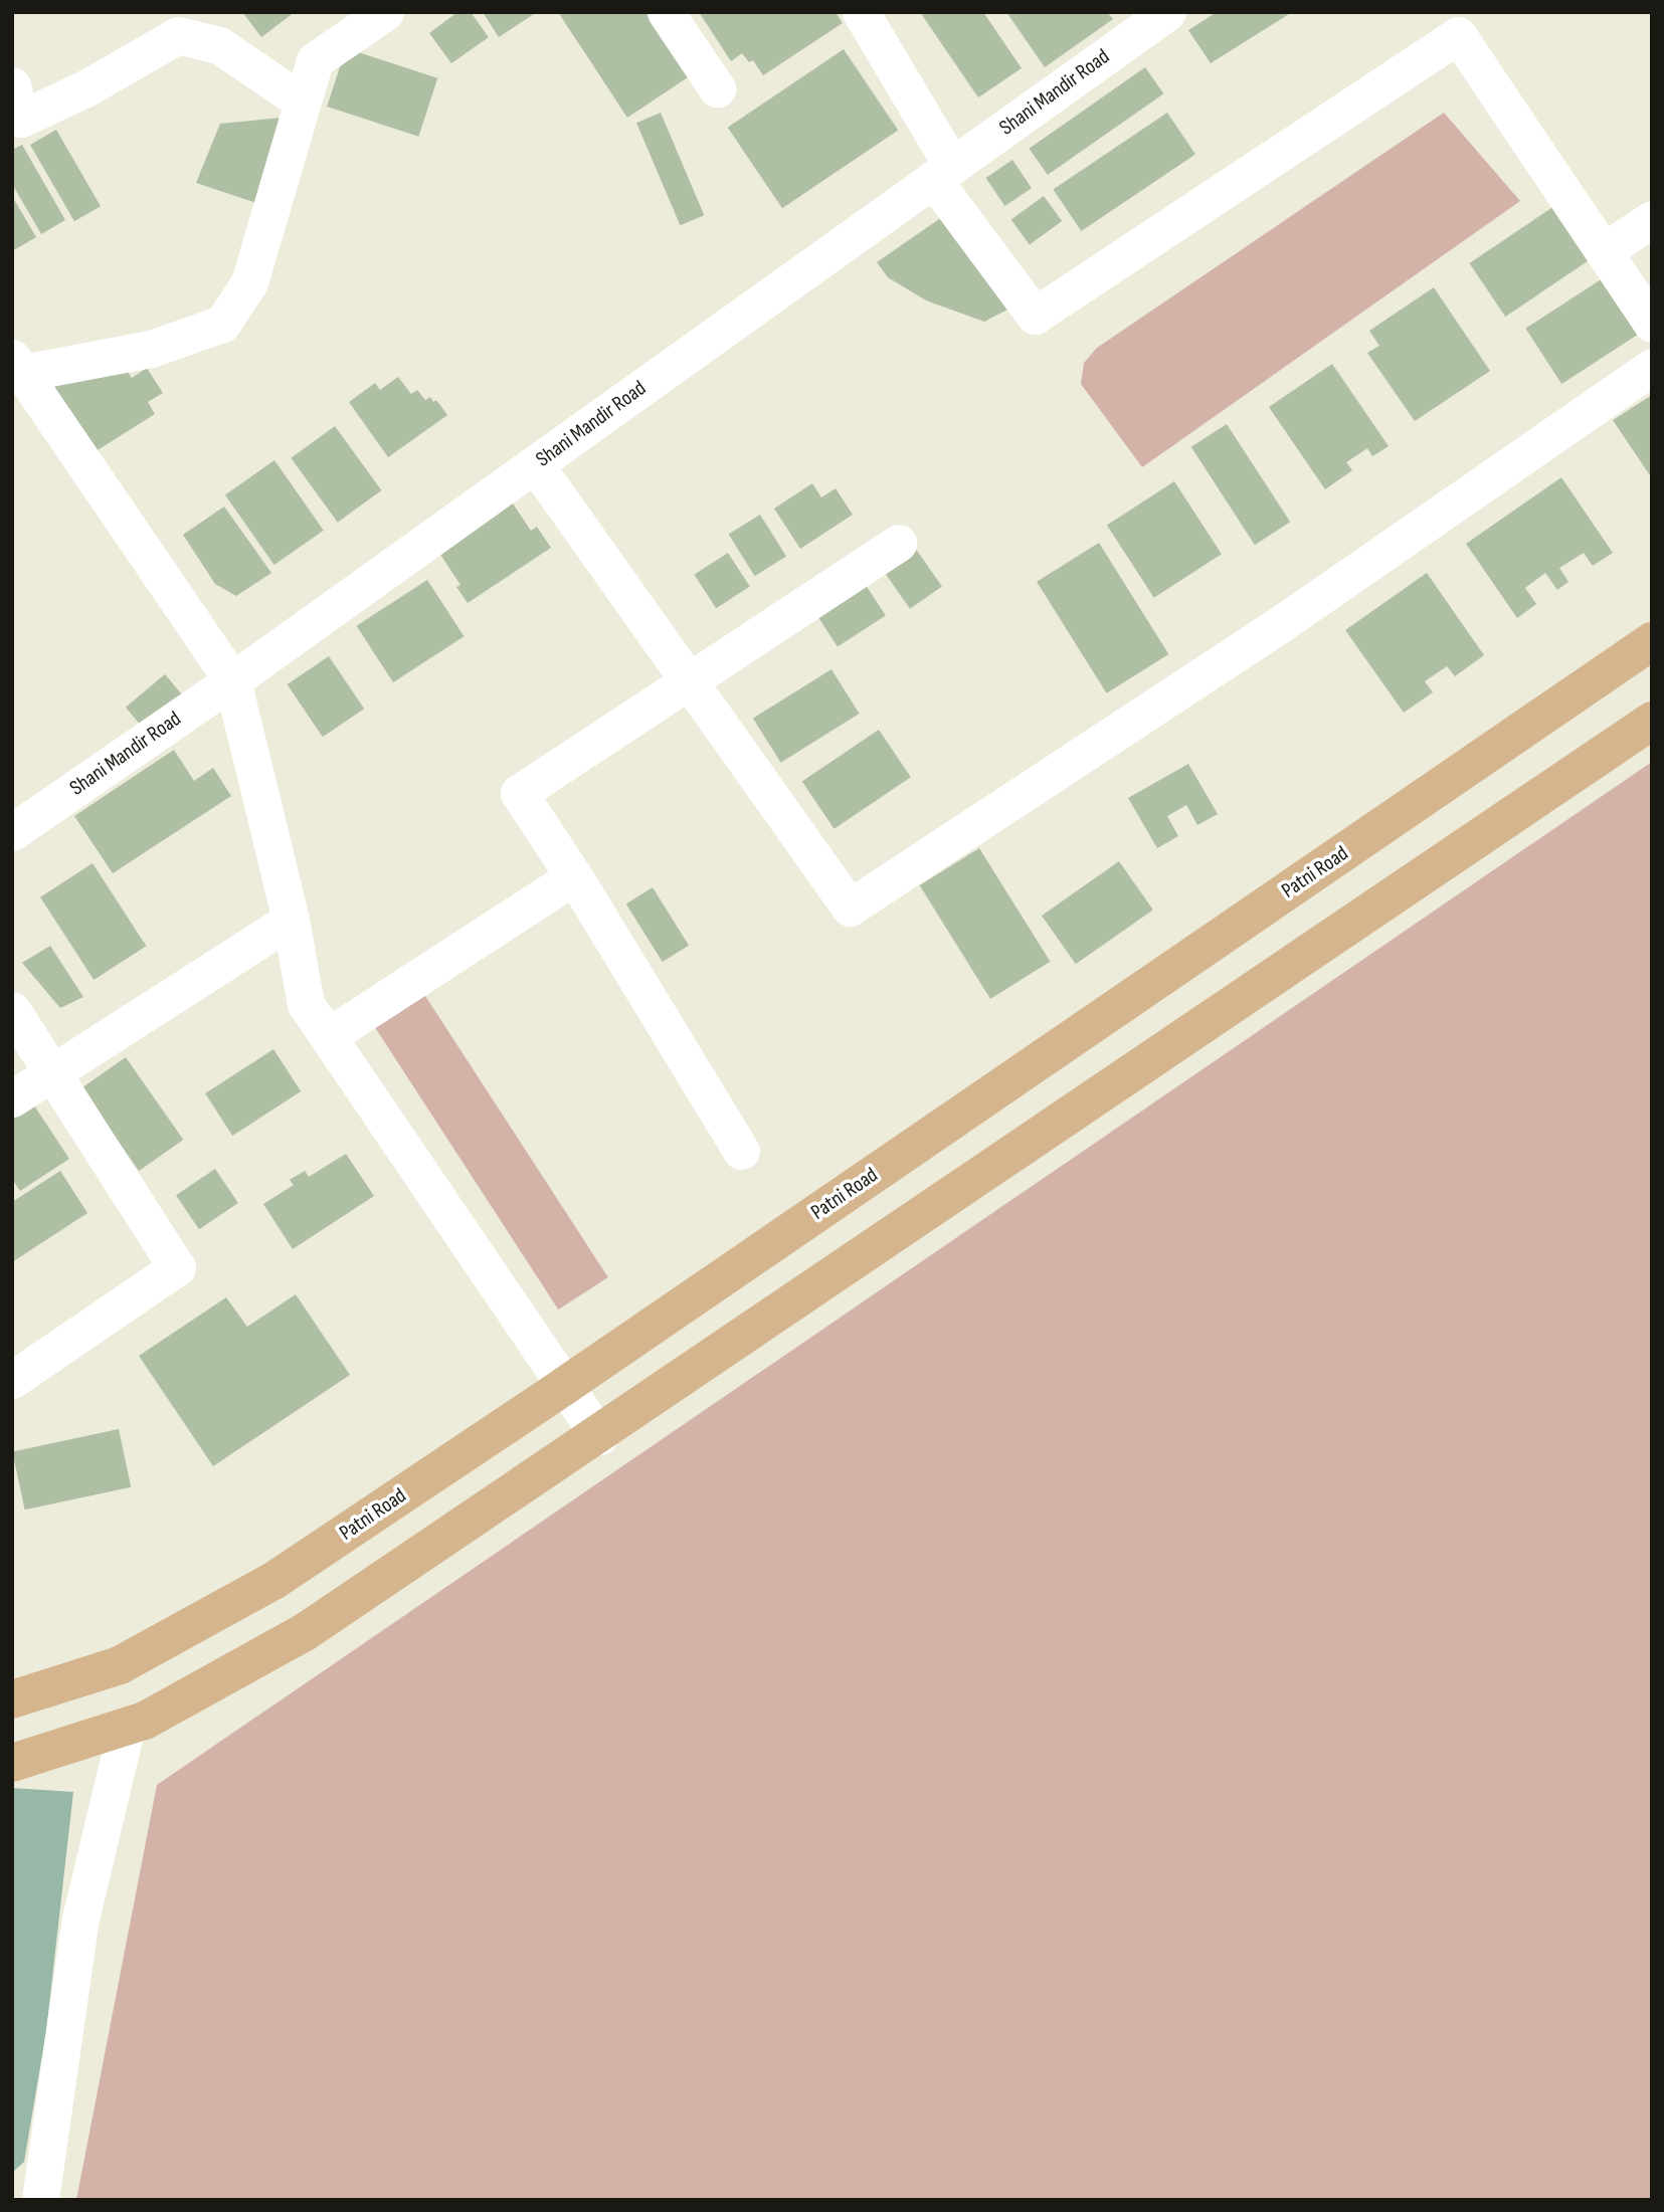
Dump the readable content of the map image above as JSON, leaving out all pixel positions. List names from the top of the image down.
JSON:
{
  "streets": {
    "main road": ["Patni Road"],
    "street": ["Shani Mandir Road"]
  }
}
